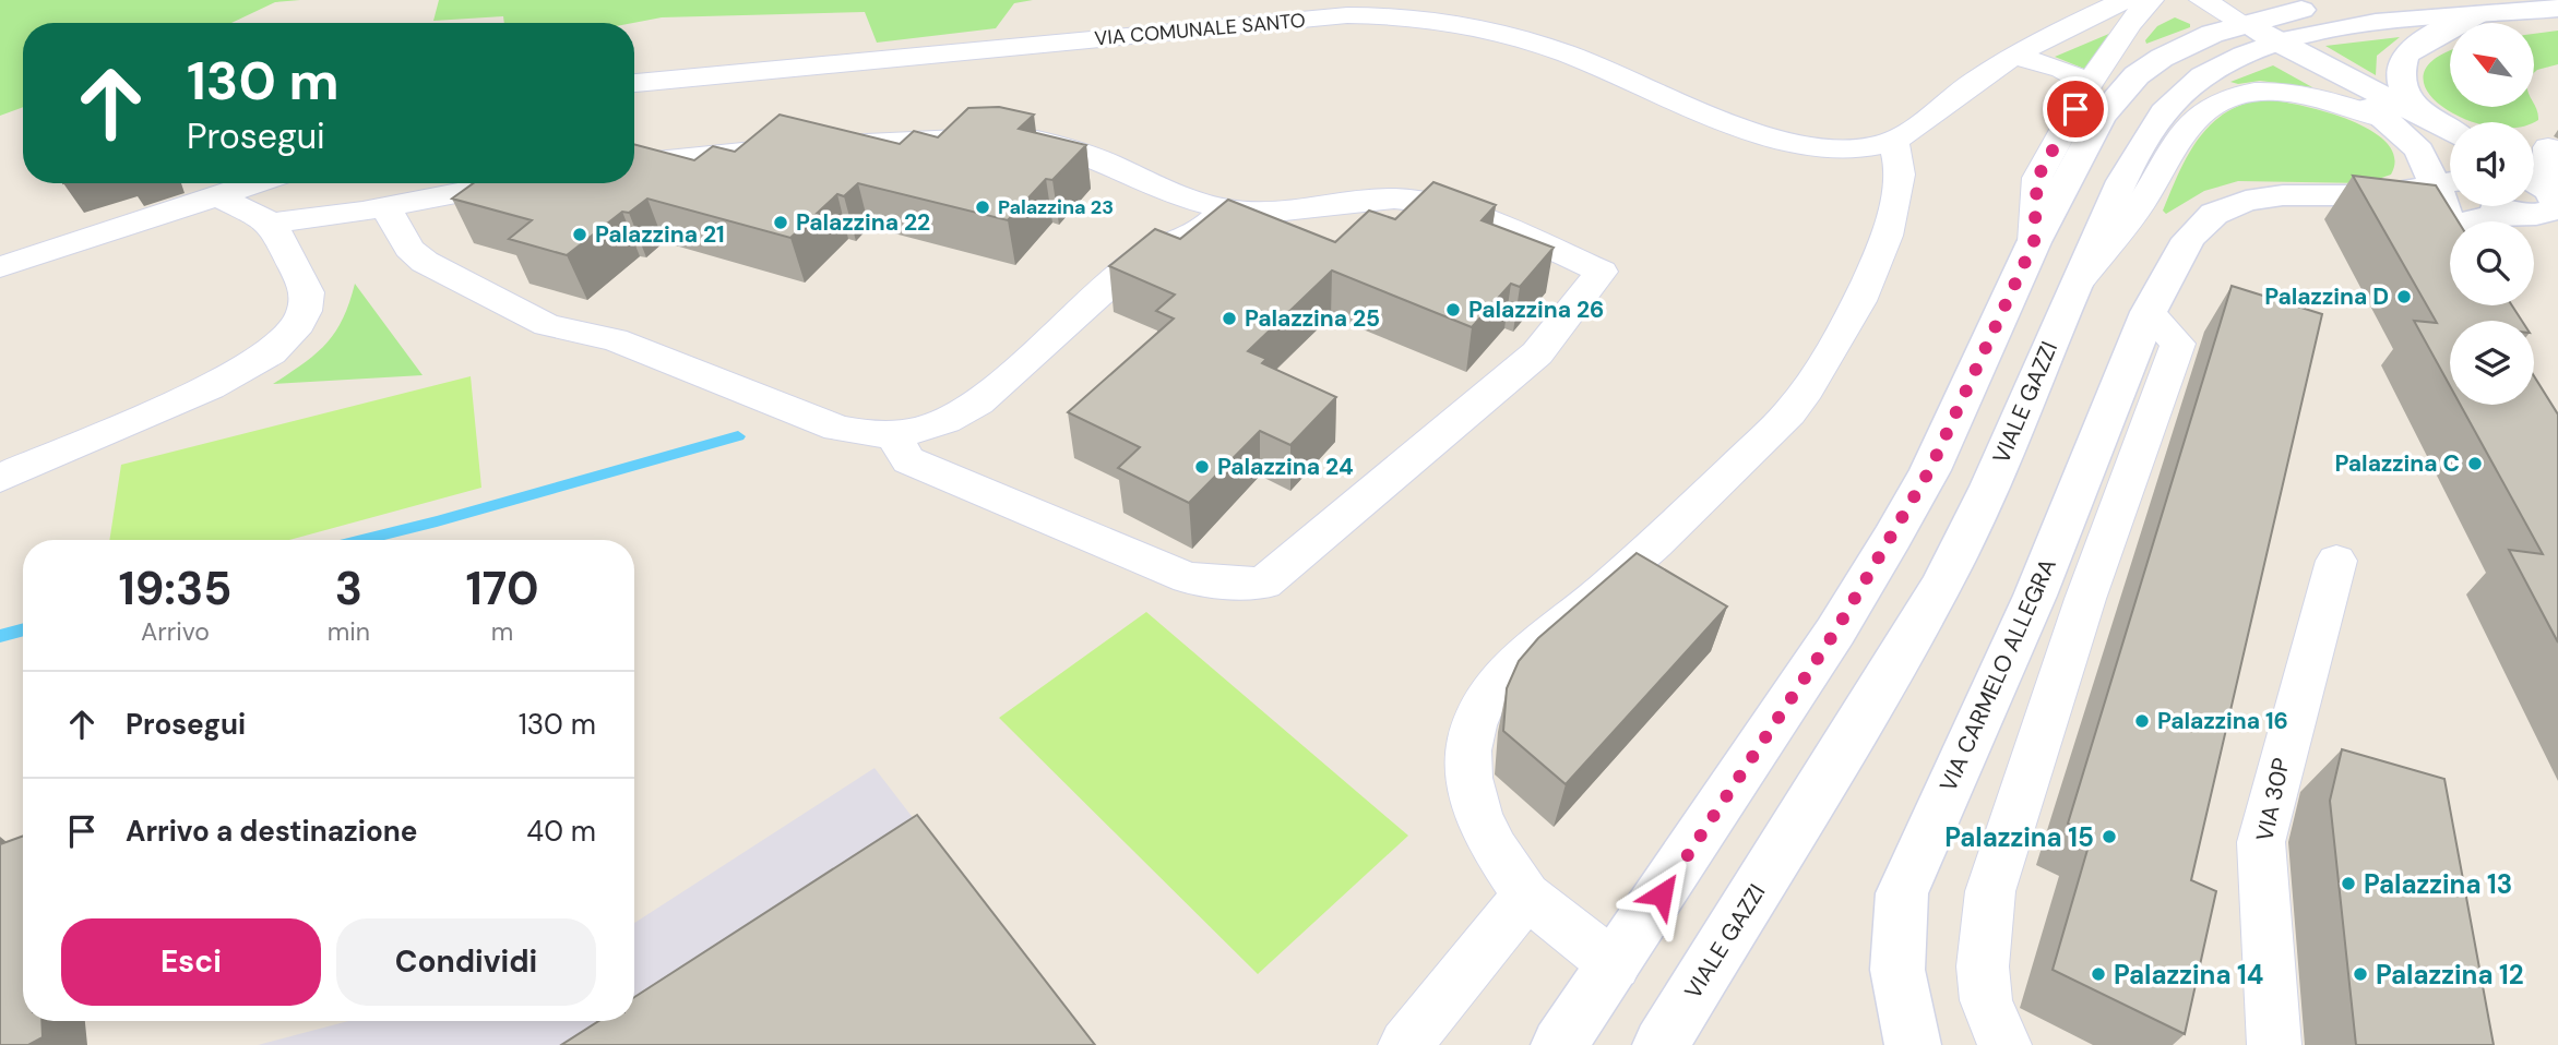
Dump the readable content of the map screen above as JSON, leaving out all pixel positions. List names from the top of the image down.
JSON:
{
  "streets": {
    "main road": ["VIALE GAZZI", "VIA CARMELO ALLEGRA"],
    "street": ["VIA COMUNALE SANTO", "VIA 30P"]
  },
  "places": [
    "Palazzina 23",
    "Palazzina 22",
    "Palazzina 21",
    "Palazzina D",
    "Palazzina 26",
    "Palazzina 25",
    "Palazzina C",
    "Palazzina 24",
    "Palazzina 16",
    "Palazzina 15",
    "Palazzina 13",
    "Palazzina 14",
    "Palazzina 12"
  ],
  "north": "top left",
  "page": {
    "turn": ["130 m", "Prosegui"],
    "eta": [
      "19:35",
      "Arrivo",
      "3",
      "min",
      "170",
      "m"
    ],
    "list": [
      {
        "name": "Prosegui",
        "value": "130 m"
      },
      {
        "name": "Arrivo a destinazione",
        "value": "40 m"
      }
    ],
    "buttons": ["Esci", "Condividi"]
  }
}
